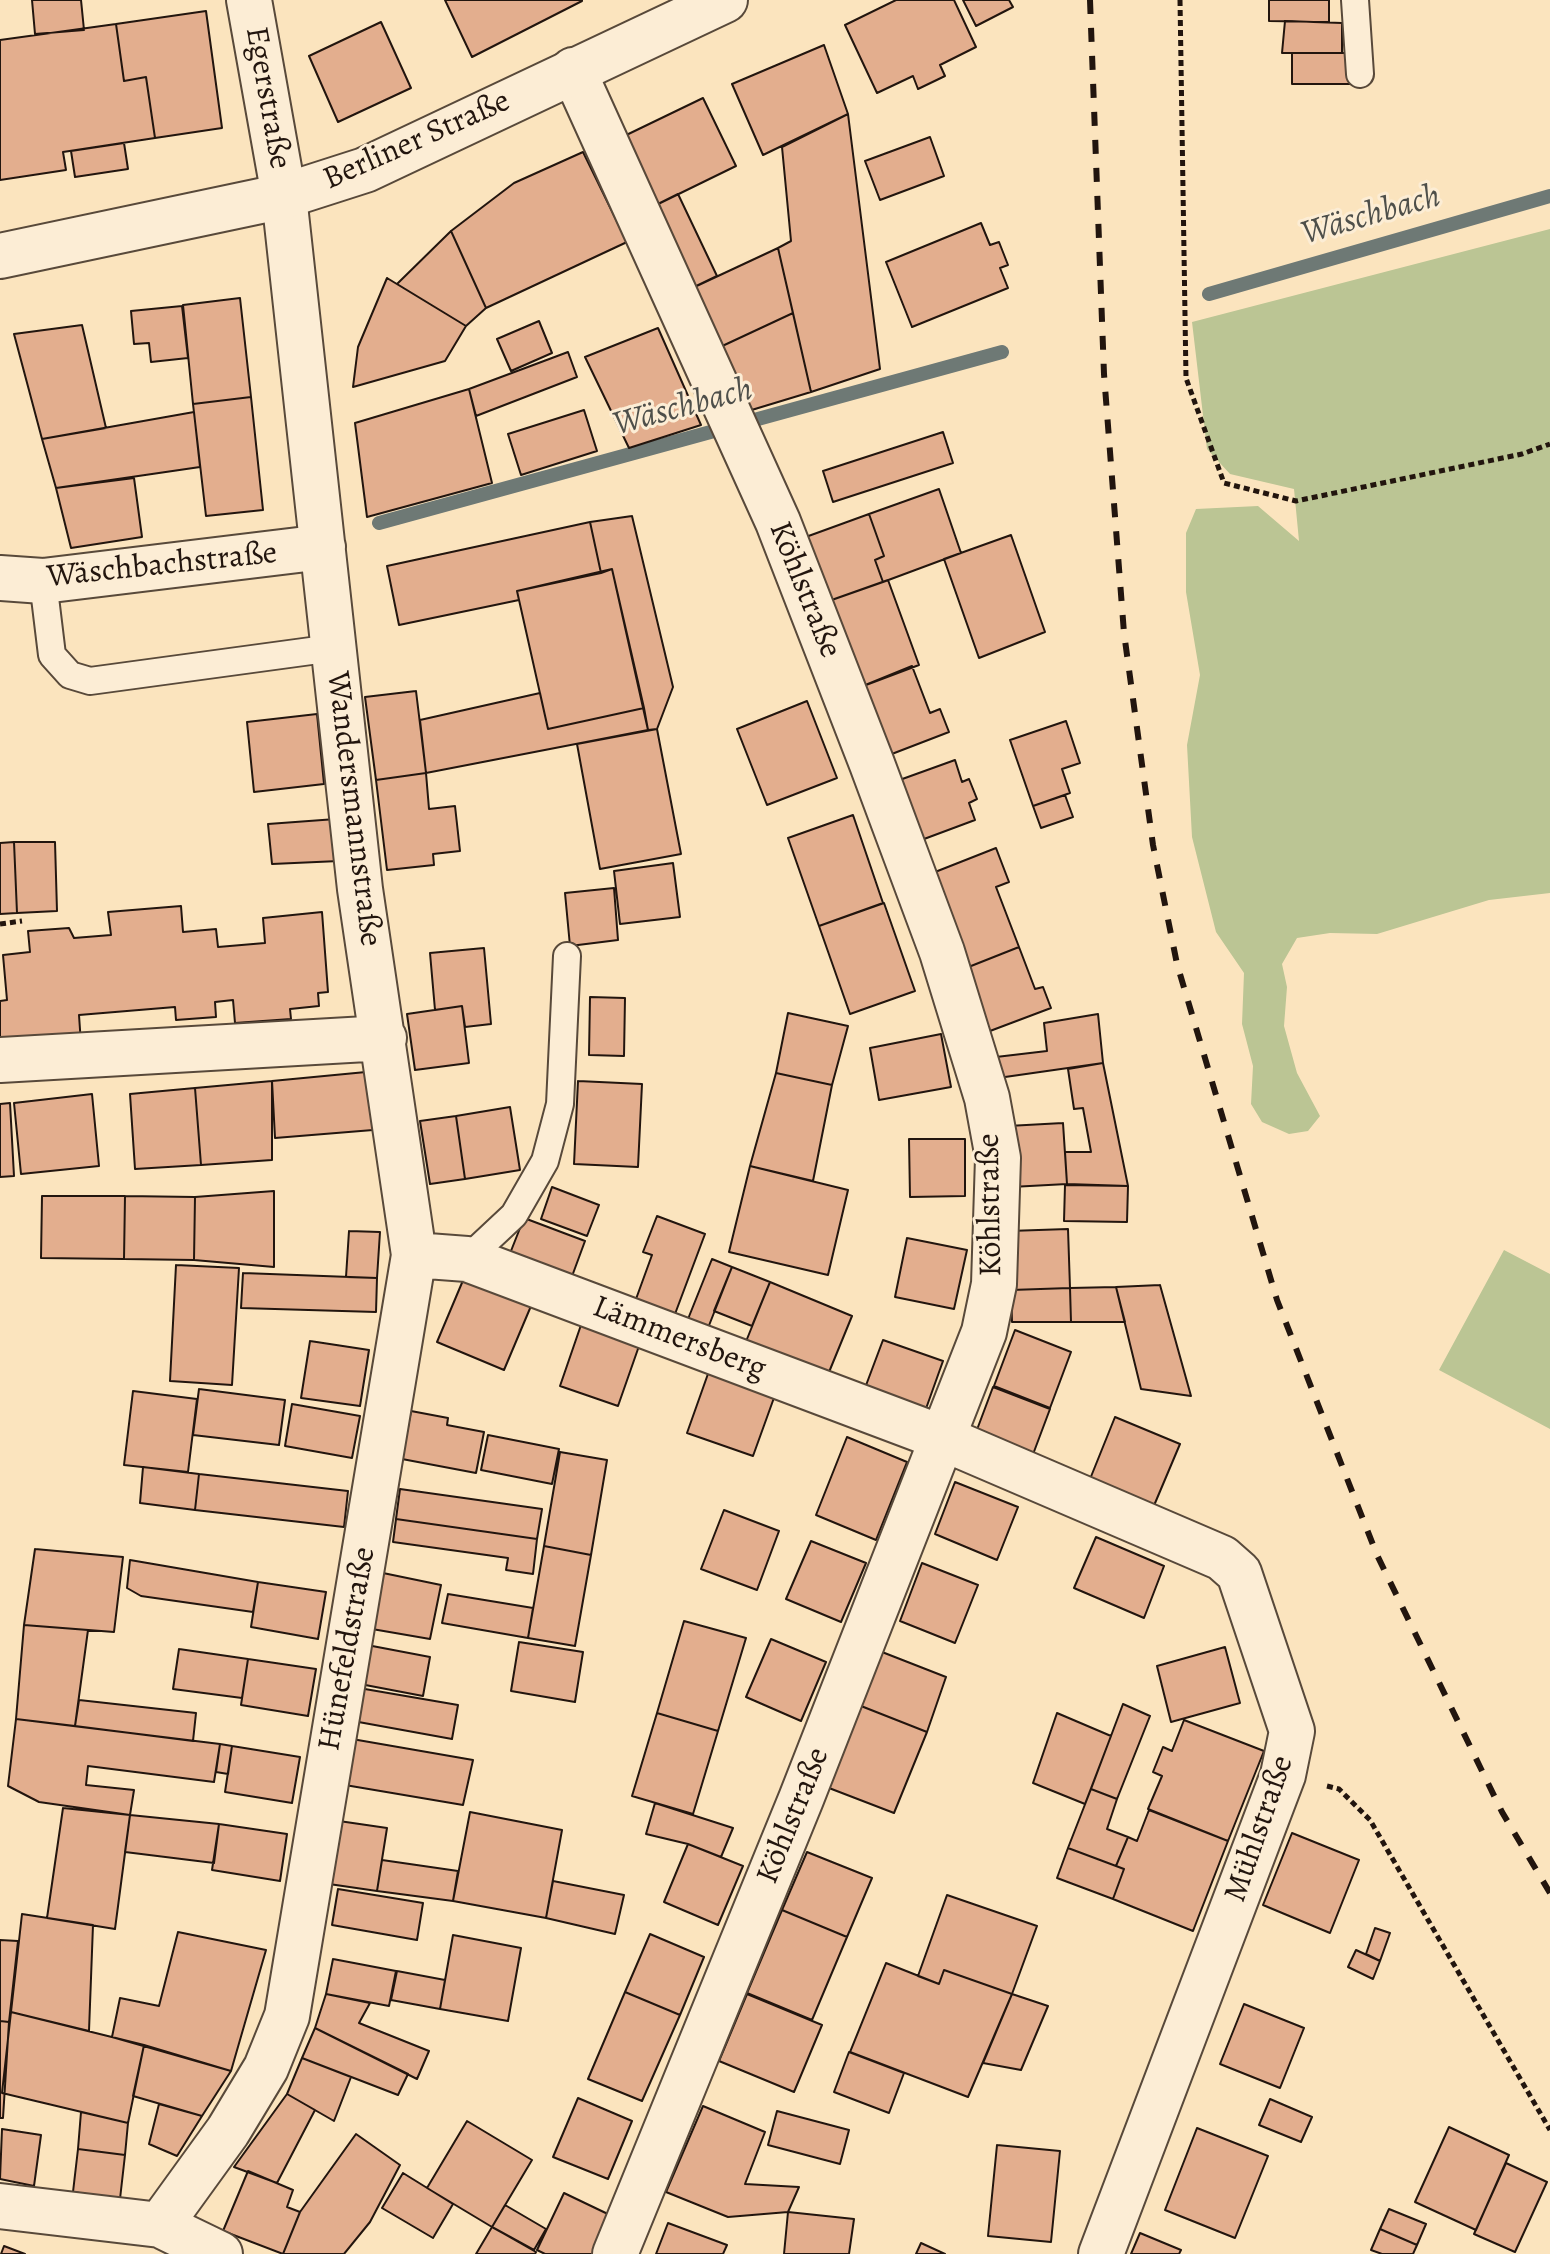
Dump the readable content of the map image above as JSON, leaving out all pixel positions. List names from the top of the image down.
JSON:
{
  "streets": {
    "street": [
      "Egerstraße",
      "Berliner Straße",
      "Wäschbachstraße",
      "Köhlstraße",
      "Wandersmannstraße",
      "Lämmersberg",
      "Hünefeldstraße",
      "Mühlstraße"
    ]
  },
  "crossings": [
    ["Egerstraße", "Berliner Straße"],
    ["Egerstraße", "Wandersmannstraße"],
    ["Berliner Straße", "Köhlstraße"],
    ["Berliner Straße", "Wandersmannstraße"],
    ["Wäschbachstraße", "Wandersmannstraße"],
    ["Köhlstraße", "Lämmersberg"],
    ["Köhlstraße", "Mühlstraße"],
    ["Wandersmannstraße", "Hünefeldstraße"],
    ["Lämmersberg", "Hünefeldstraße"],
    ["Lämmersberg", "Mühlstraße"]
  ],
  "water": ["Wäschbach"]
}
